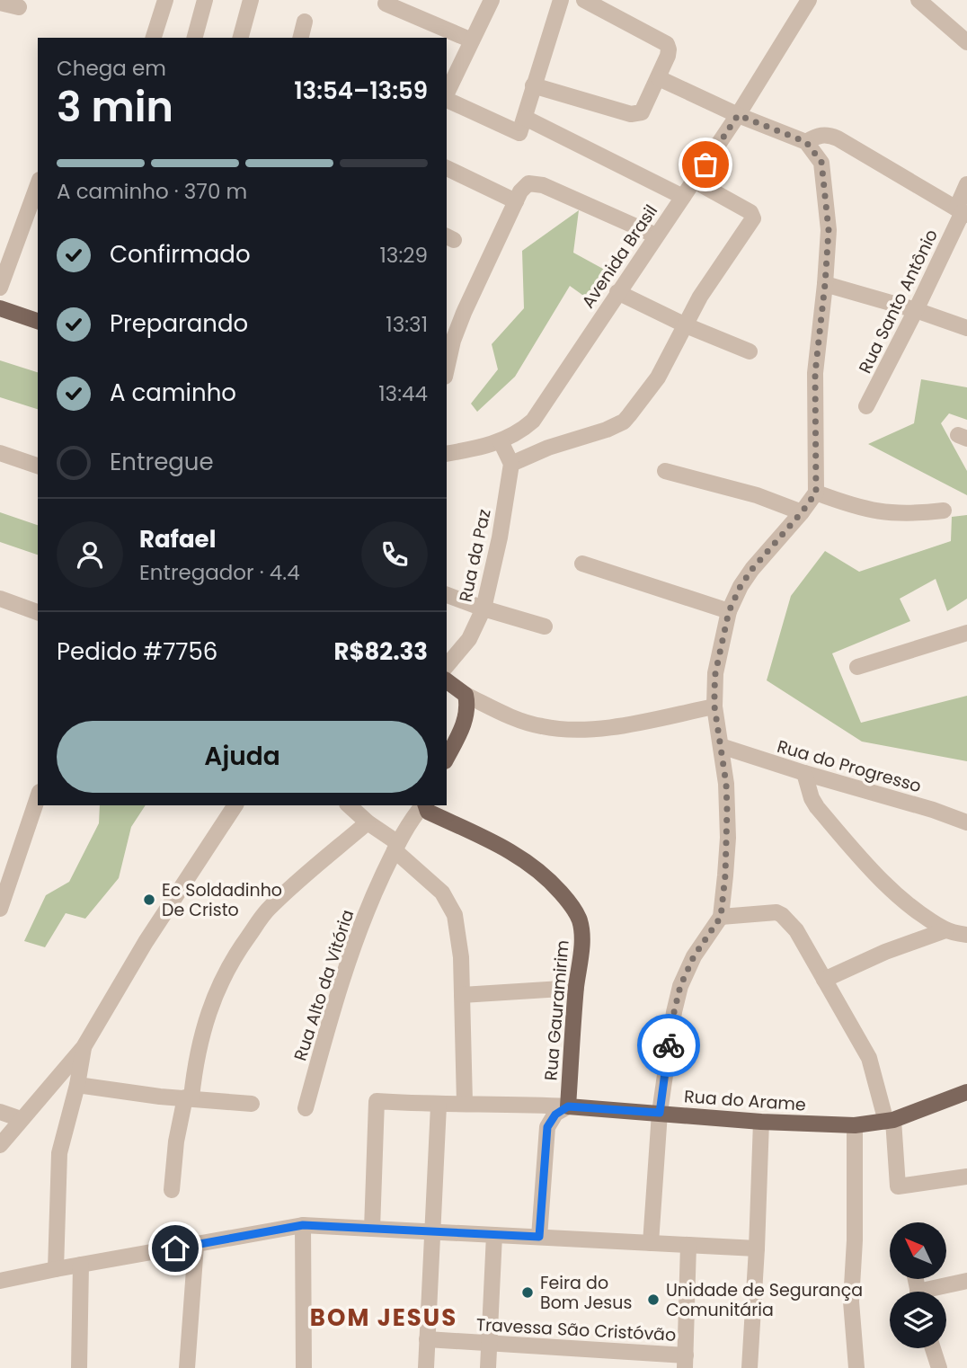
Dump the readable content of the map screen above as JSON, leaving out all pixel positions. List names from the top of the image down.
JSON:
{
  "streets": {
    "main road": ["Rua Gauramirim", "Rua do Arame"],
    "street": [
      "Avenida Brasil",
      "Rua Santo Antônio",
      "Rua da Paz",
      "Rua do Progresso",
      "Rua Alto da Vitória",
      "Travessa São Cristóvão"
    ]
  },
  "crossings": [
    ["Rua Alto da Vitória", "Rua Gauramirim"],
    ["Rua Gauramirim", "Rua do Arame"]
  ],
  "districts": ["BOM JESUS"],
  "places": ["Ec Soldadinho De Cristo", "Feira do Bom Jesus", "Unidade de Segurança Comunitária"],
  "north": "top left",
  "page": {
    "heading": ["3 min", "Chega em", "13:54–13:59"],
    "panel": [
      "Rafael",
      "Entregador · 4.4",
      "Pedido #7756",
      "R$82.33"
    ],
    "bar": "A caminho · 370 m",
    "list": [
      ["Confirmado", "13:29"],
      ["Preparando", "13:31"],
      ["A caminho", "13:44"],
      "Entregue"
    ],
    "buttons": "Ajuda"
  }
}
